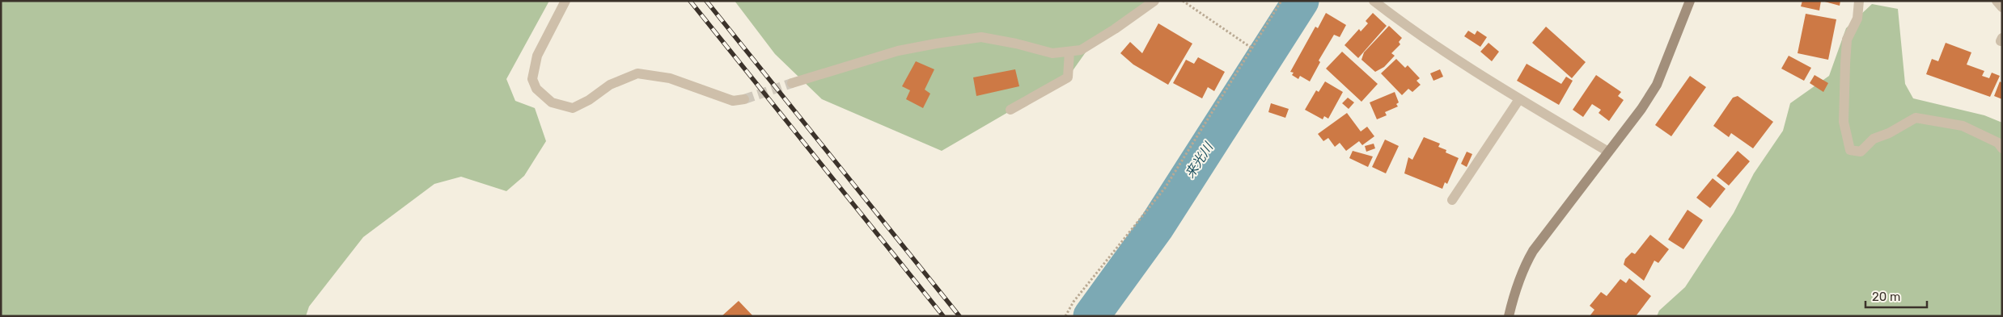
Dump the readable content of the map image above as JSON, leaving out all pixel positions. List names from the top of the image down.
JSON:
{
  "water": ["来光川"],
  "scale_bar": "20 m"
}
